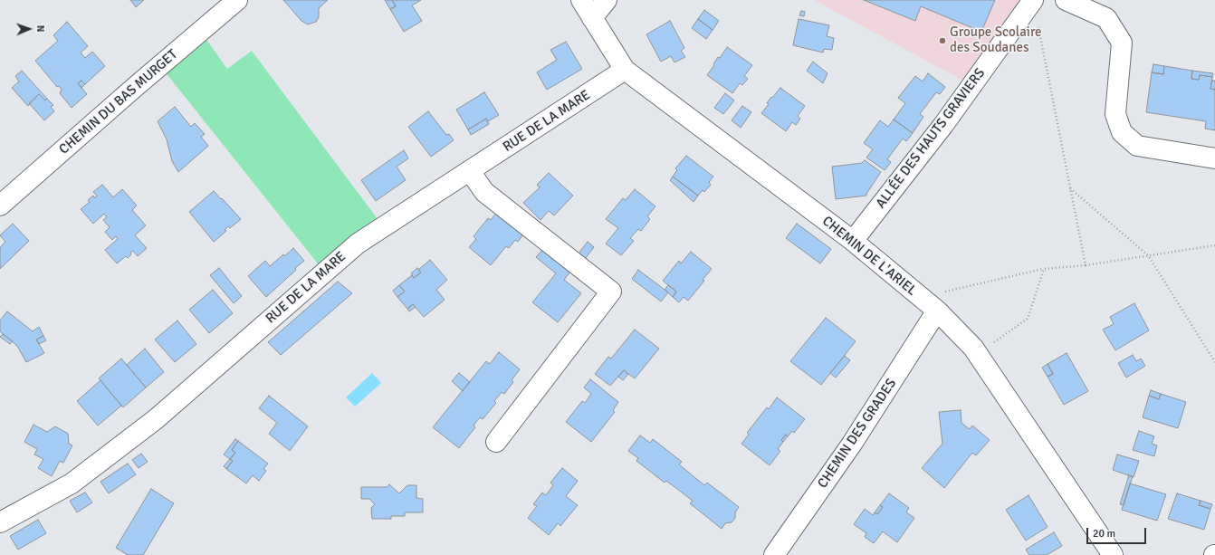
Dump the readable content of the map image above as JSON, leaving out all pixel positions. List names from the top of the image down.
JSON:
{
  "streets": {
    "street": [
      "CHEMIN DU BAS MURGET",
      "RUE DE LA MARE",
      "ALLÉE DES HAUTS GRAVIERS",
      "CHEMIN DE L'ARIEL",
      "CHEMIN DES GRADES"
    ]
  },
  "crossings": [
    ["RUE DE LA MARE", "CHEMIN DE L'ARIEL"],
    ["ALLÉE DES HAUTS GRAVIERS", "CHEMIN DE L'ARIEL"],
    ["CHEMIN DE L'ARIEL", "CHEMIN DES GRADES"]
  ],
  "places": ["Groupe Scolaire des Soudanes"],
  "scale_bar": "20 m",
  "north": "right"
}
